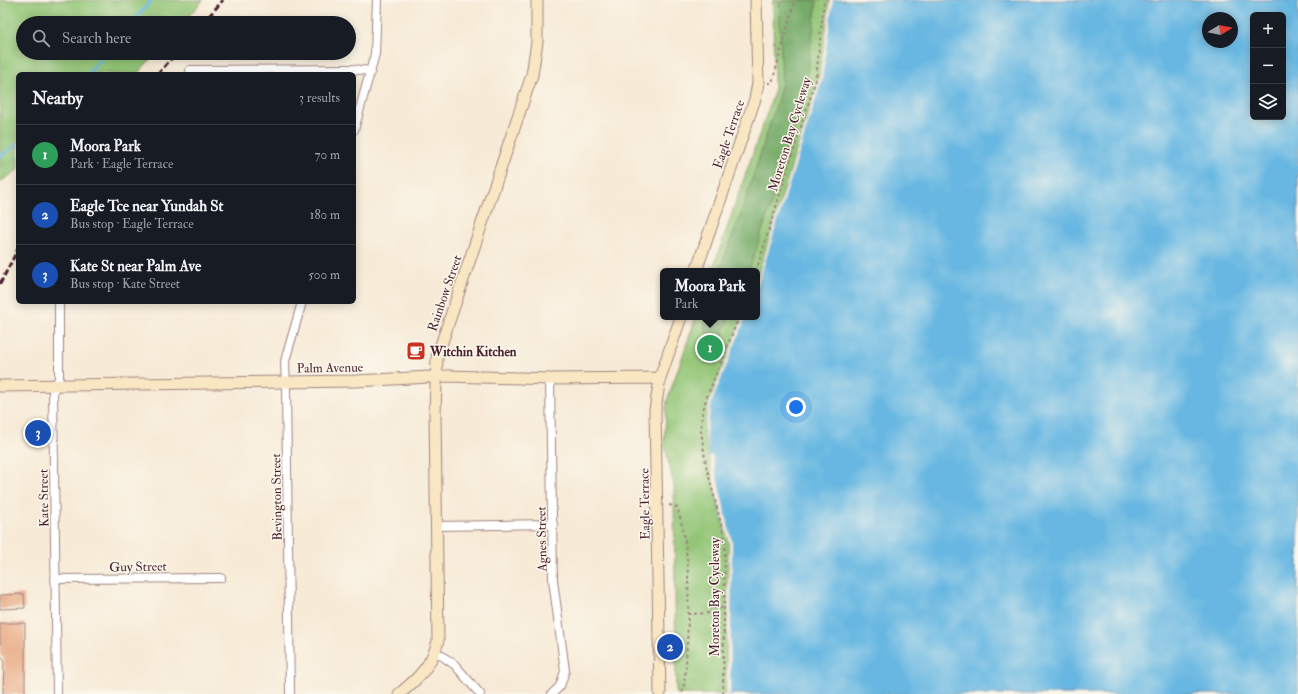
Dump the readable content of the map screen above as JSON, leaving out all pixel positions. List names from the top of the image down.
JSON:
{
  "streets": {
    "street": [
      "Eagle Terrace",
      "Rainbow Street",
      "Palm Avenue",
      "Bevington Street",
      "Kate Street",
      "Agnes Street",
      "Guy Street"
    ],
    "path": ["Moreton Bay Cycleway"]
  },
  "crossings": [
    ["Eagle Terrace", "Palm Avenue"],
    ["Rainbow Street", "Palm Avenue"],
    ["Palm Avenue", "Bevington Street"],
    ["Palm Avenue", "Kate Street"],
    ["Palm Avenue", "Agnes Street"],
    ["Kate Street", "Guy Street"]
  ],
  "places": {
    "cafe": ["Witchin Kitchen"]
  },
  "north": "right",
  "page": {
    "map_buttons": ["+", "−"],
    "search": "Search here",
    "heading": ["Nearby", "3 results"],
    "list": [
      {
        "mark": "1",
        "name": "Moora Park",
        "note": "Park · Eagle Terrace",
        "value": "70 m"
      },
      {
        "mark": "2",
        "name": "Eagle Tce near Yundah St",
        "note": "Bus stop · Eagle Terrace",
        "value": "180 m"
      },
      {
        "mark": "3",
        "name": "Kate St near Palm Ave",
        "note": "Bus stop · Kate Street",
        "value": "500 m"
      }
    ],
    "popup": ["Moora Park", "Park"],
    "pins": ["1", "3", "2"]
  }
}
